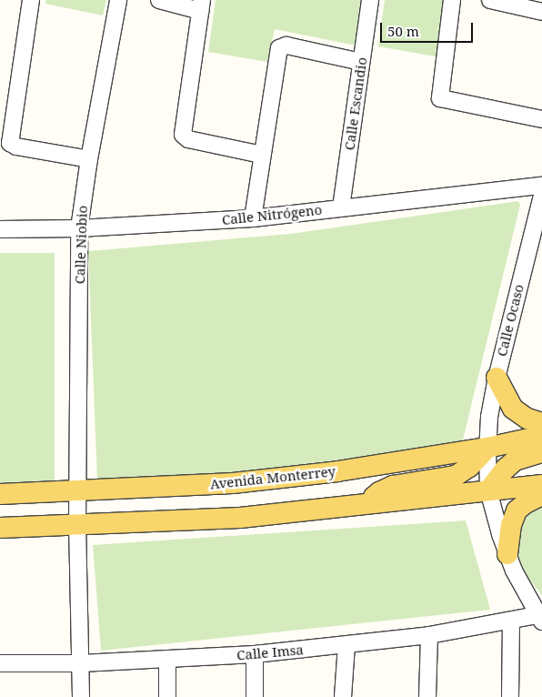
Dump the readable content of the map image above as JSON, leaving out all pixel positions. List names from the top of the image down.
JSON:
{
  "streets": {
    "main road": ["Avenida Monterrey"],
    "street": [
      "Calle Escandio",
      "Calle Nitrógeno",
      "Calle Niobio",
      "Calle Ocaso",
      "Calle Imsa"
    ]
  },
  "crossings": [
    ["Calle Escandio", "Calle Nitrógeno"],
    ["Calle Nitrógeno", "Calle Niobio"],
    ["Calle Niobio", "Avenida Monterrey"],
    ["Calle Niobio", "Calle Imsa"],
    ["Calle Ocaso", "Avenida Monterrey"],
    ["Calle Ocaso", "Calle Imsa"]
  ],
  "scale_bar": "50 m"
}
